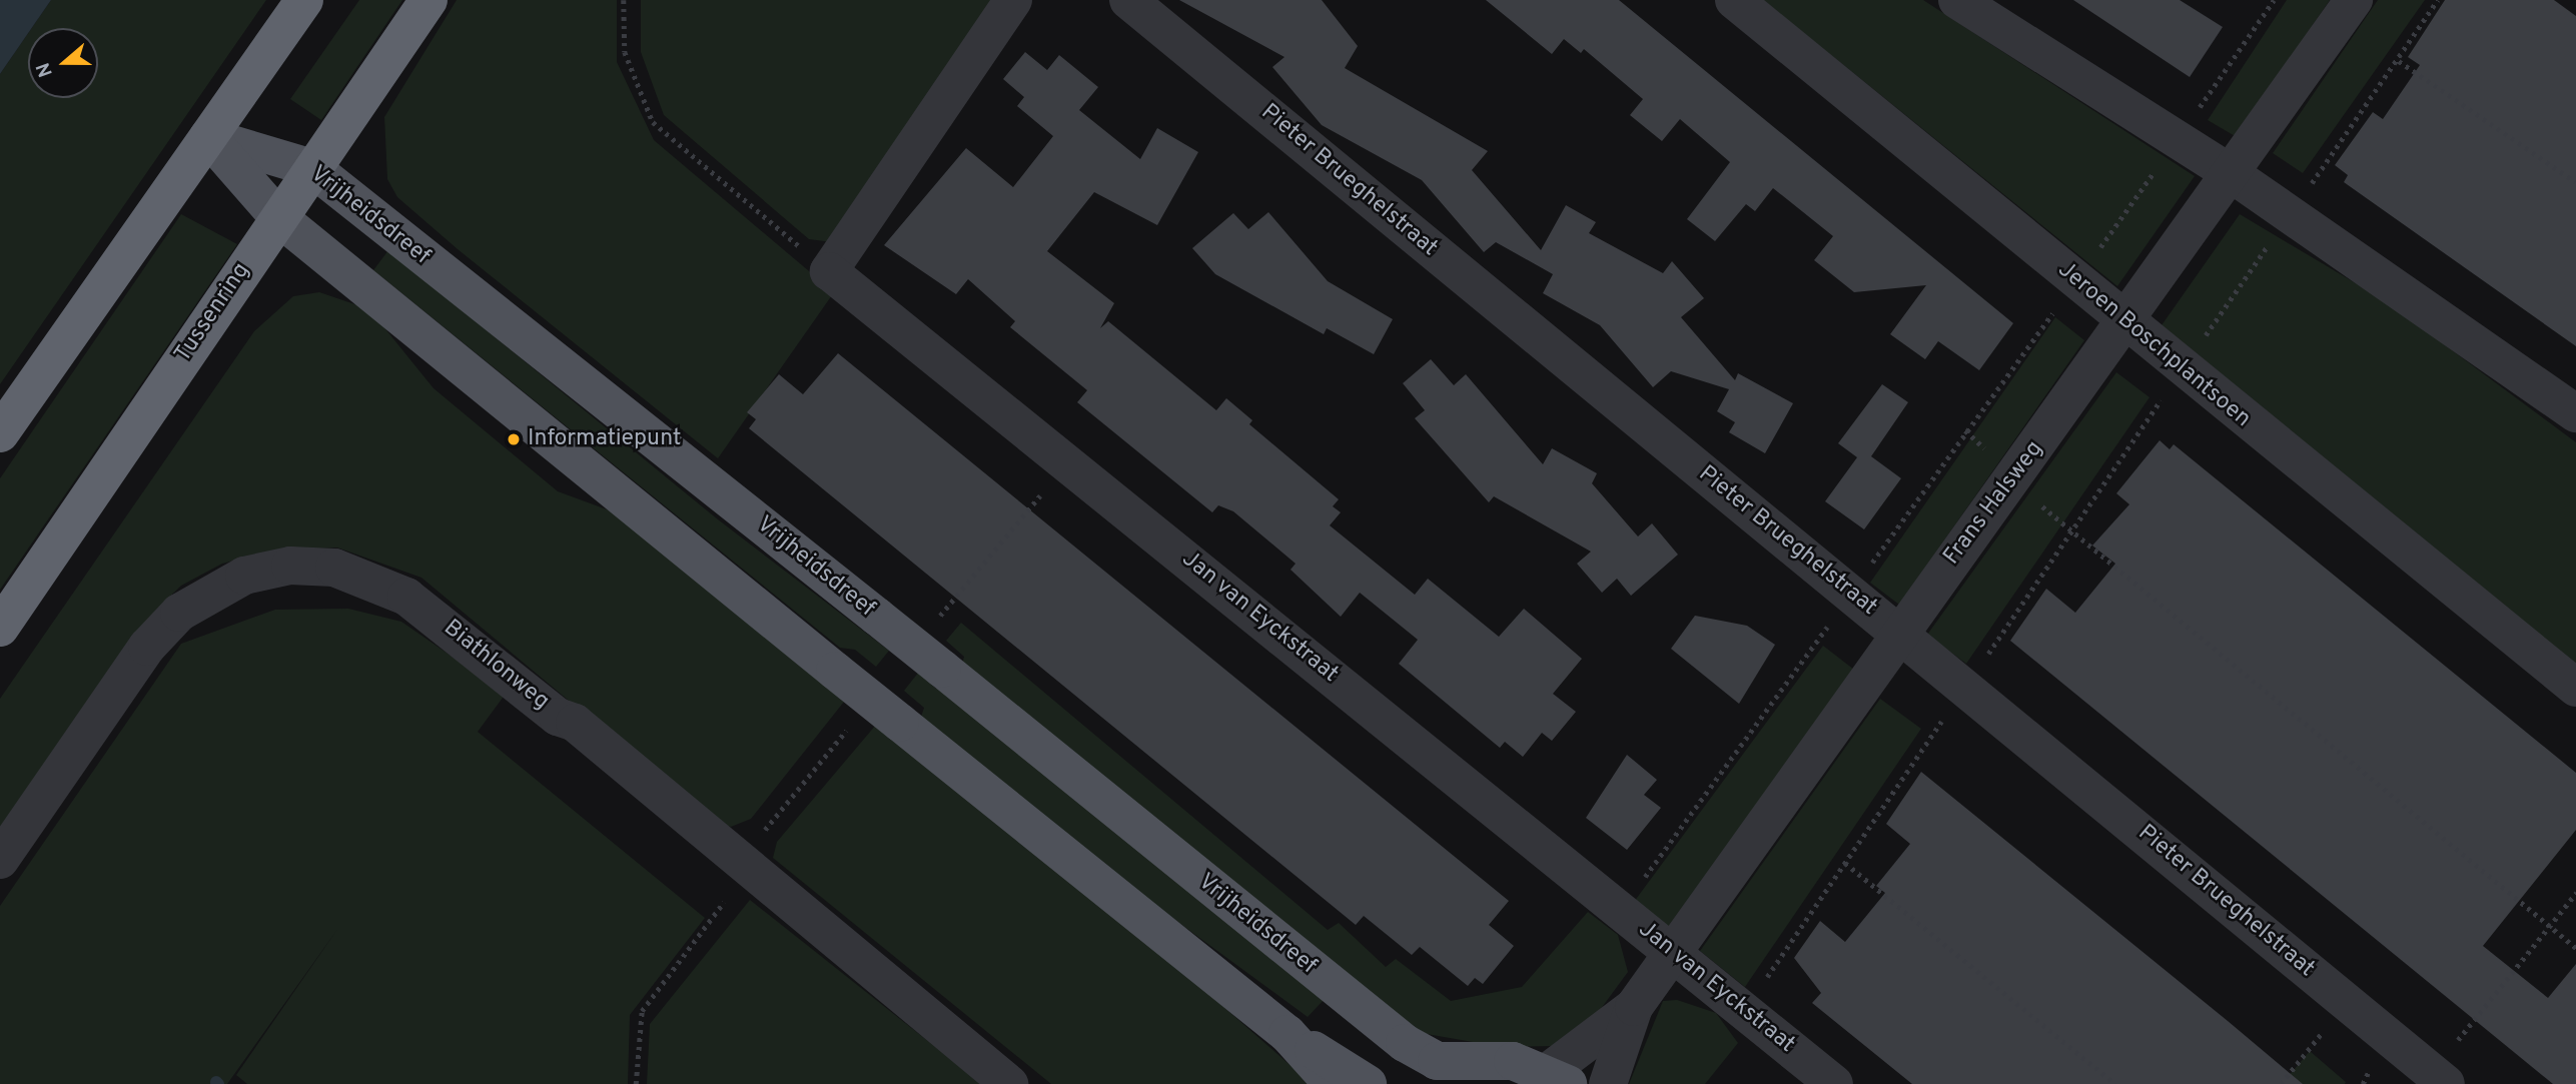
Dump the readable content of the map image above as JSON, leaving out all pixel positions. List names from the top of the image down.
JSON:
{
  "streets": {
    "highway": ["Tussenring"],
    "main road": ["Vrijheidsdreef"],
    "street": [
      "Pieter Brueghelstraat",
      "Jeroen Boschplantsoen",
      "Frans Halsweg",
      "Jan van Eyckstraat",
      "Biathlonweg"
    ]
  },
  "crossings": [
    ["Pieter Brueghelstraat", "Frans Halsweg"],
    ["Vrijheidsdreef", "Tussenring"],
    ["Vrijheidsdreef", "Frans Halsweg"],
    ["Jeroen Boschplantsoen", "Frans Halsweg"],
    ["Frans Halsweg", "Jan van Eyckstraat"]
  ],
  "places": ["Informatiepunt"],
  "north": "left"
}
